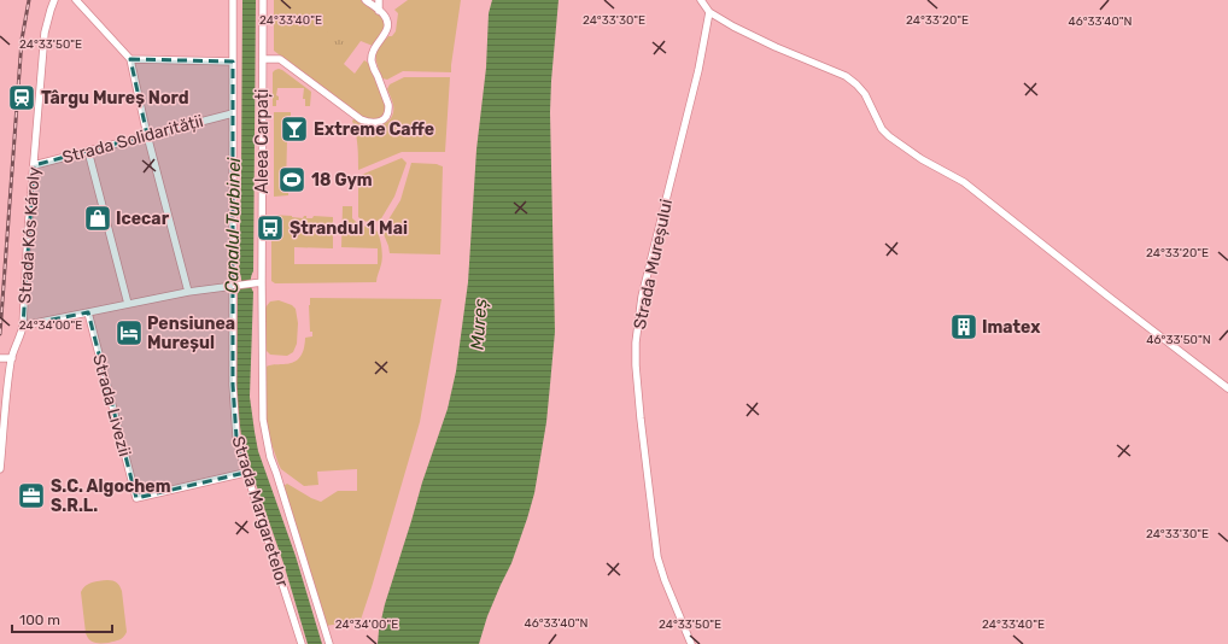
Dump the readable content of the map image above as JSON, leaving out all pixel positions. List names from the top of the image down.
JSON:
{
  "streets": {
    "street": [
      "Strada Solidarității",
      "Aleea Carpați",
      "Strada Kós Károly",
      "Strada Mureșului",
      "Strada Livezii",
      "Strada Margaretelor"
    ]
  },
  "crossings": [
    ["Strada Solidarității", "Strada Kós Károly"],
    ["Strada Solidarității", "Strada Margaretelor"],
    ["Strada Livezii", "Strada Margaretelor"]
  ],
  "water": ["Canalul Turbinei", "Mureș"],
  "places": {
    "station": ["Târgu Mureș Nord"],
    "bar": ["Extreme Caffe"],
    "sports": ["18 Gym"],
    "shop": ["Icecar"],
    "bus stop": ["Ștrandul 1 Mai"],
    "building": ["Imatex"],
    "hotel": ["Pensiunea Mureșul"],
    "office": ["S.C. Algochem S.R.L."]
  },
  "scale_bar": "100 m",
  "coordinates": [
    "24°33'40\"E",
    "24°33'30\"E",
    "24°33'20\"E",
    "46°33'40\"N",
    "24°33'50\"E",
    "24°34'00\"E",
    "46°33'50\"N"
  ]
}
